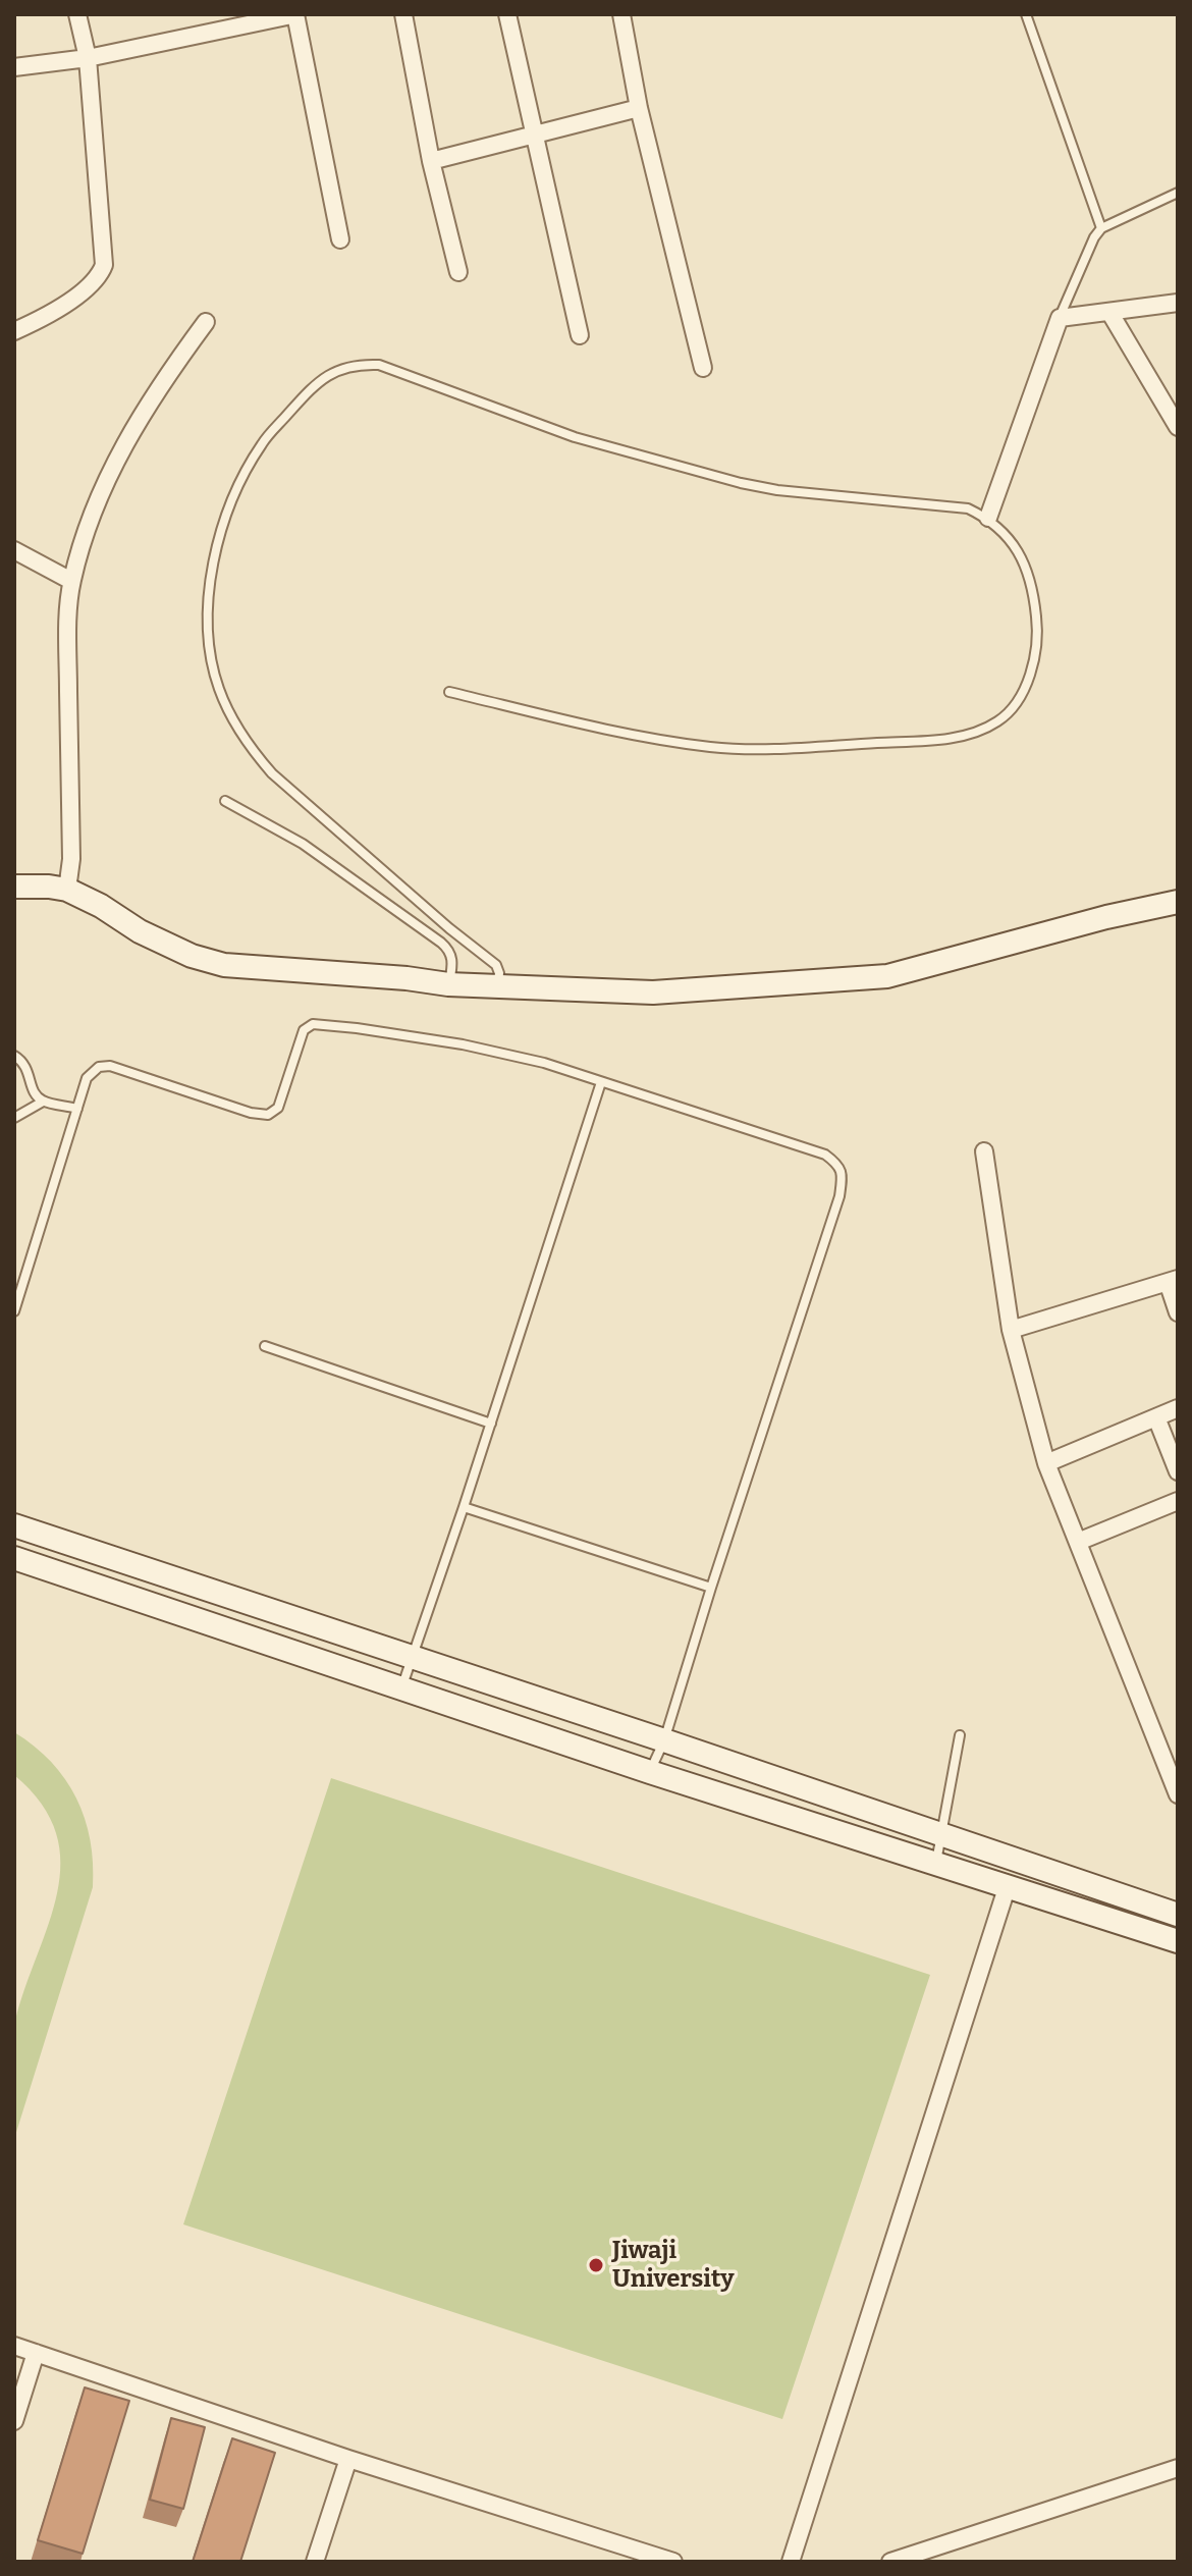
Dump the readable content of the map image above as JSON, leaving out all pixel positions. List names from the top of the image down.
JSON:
{
  "places": ["Jiwaji University"]
}
